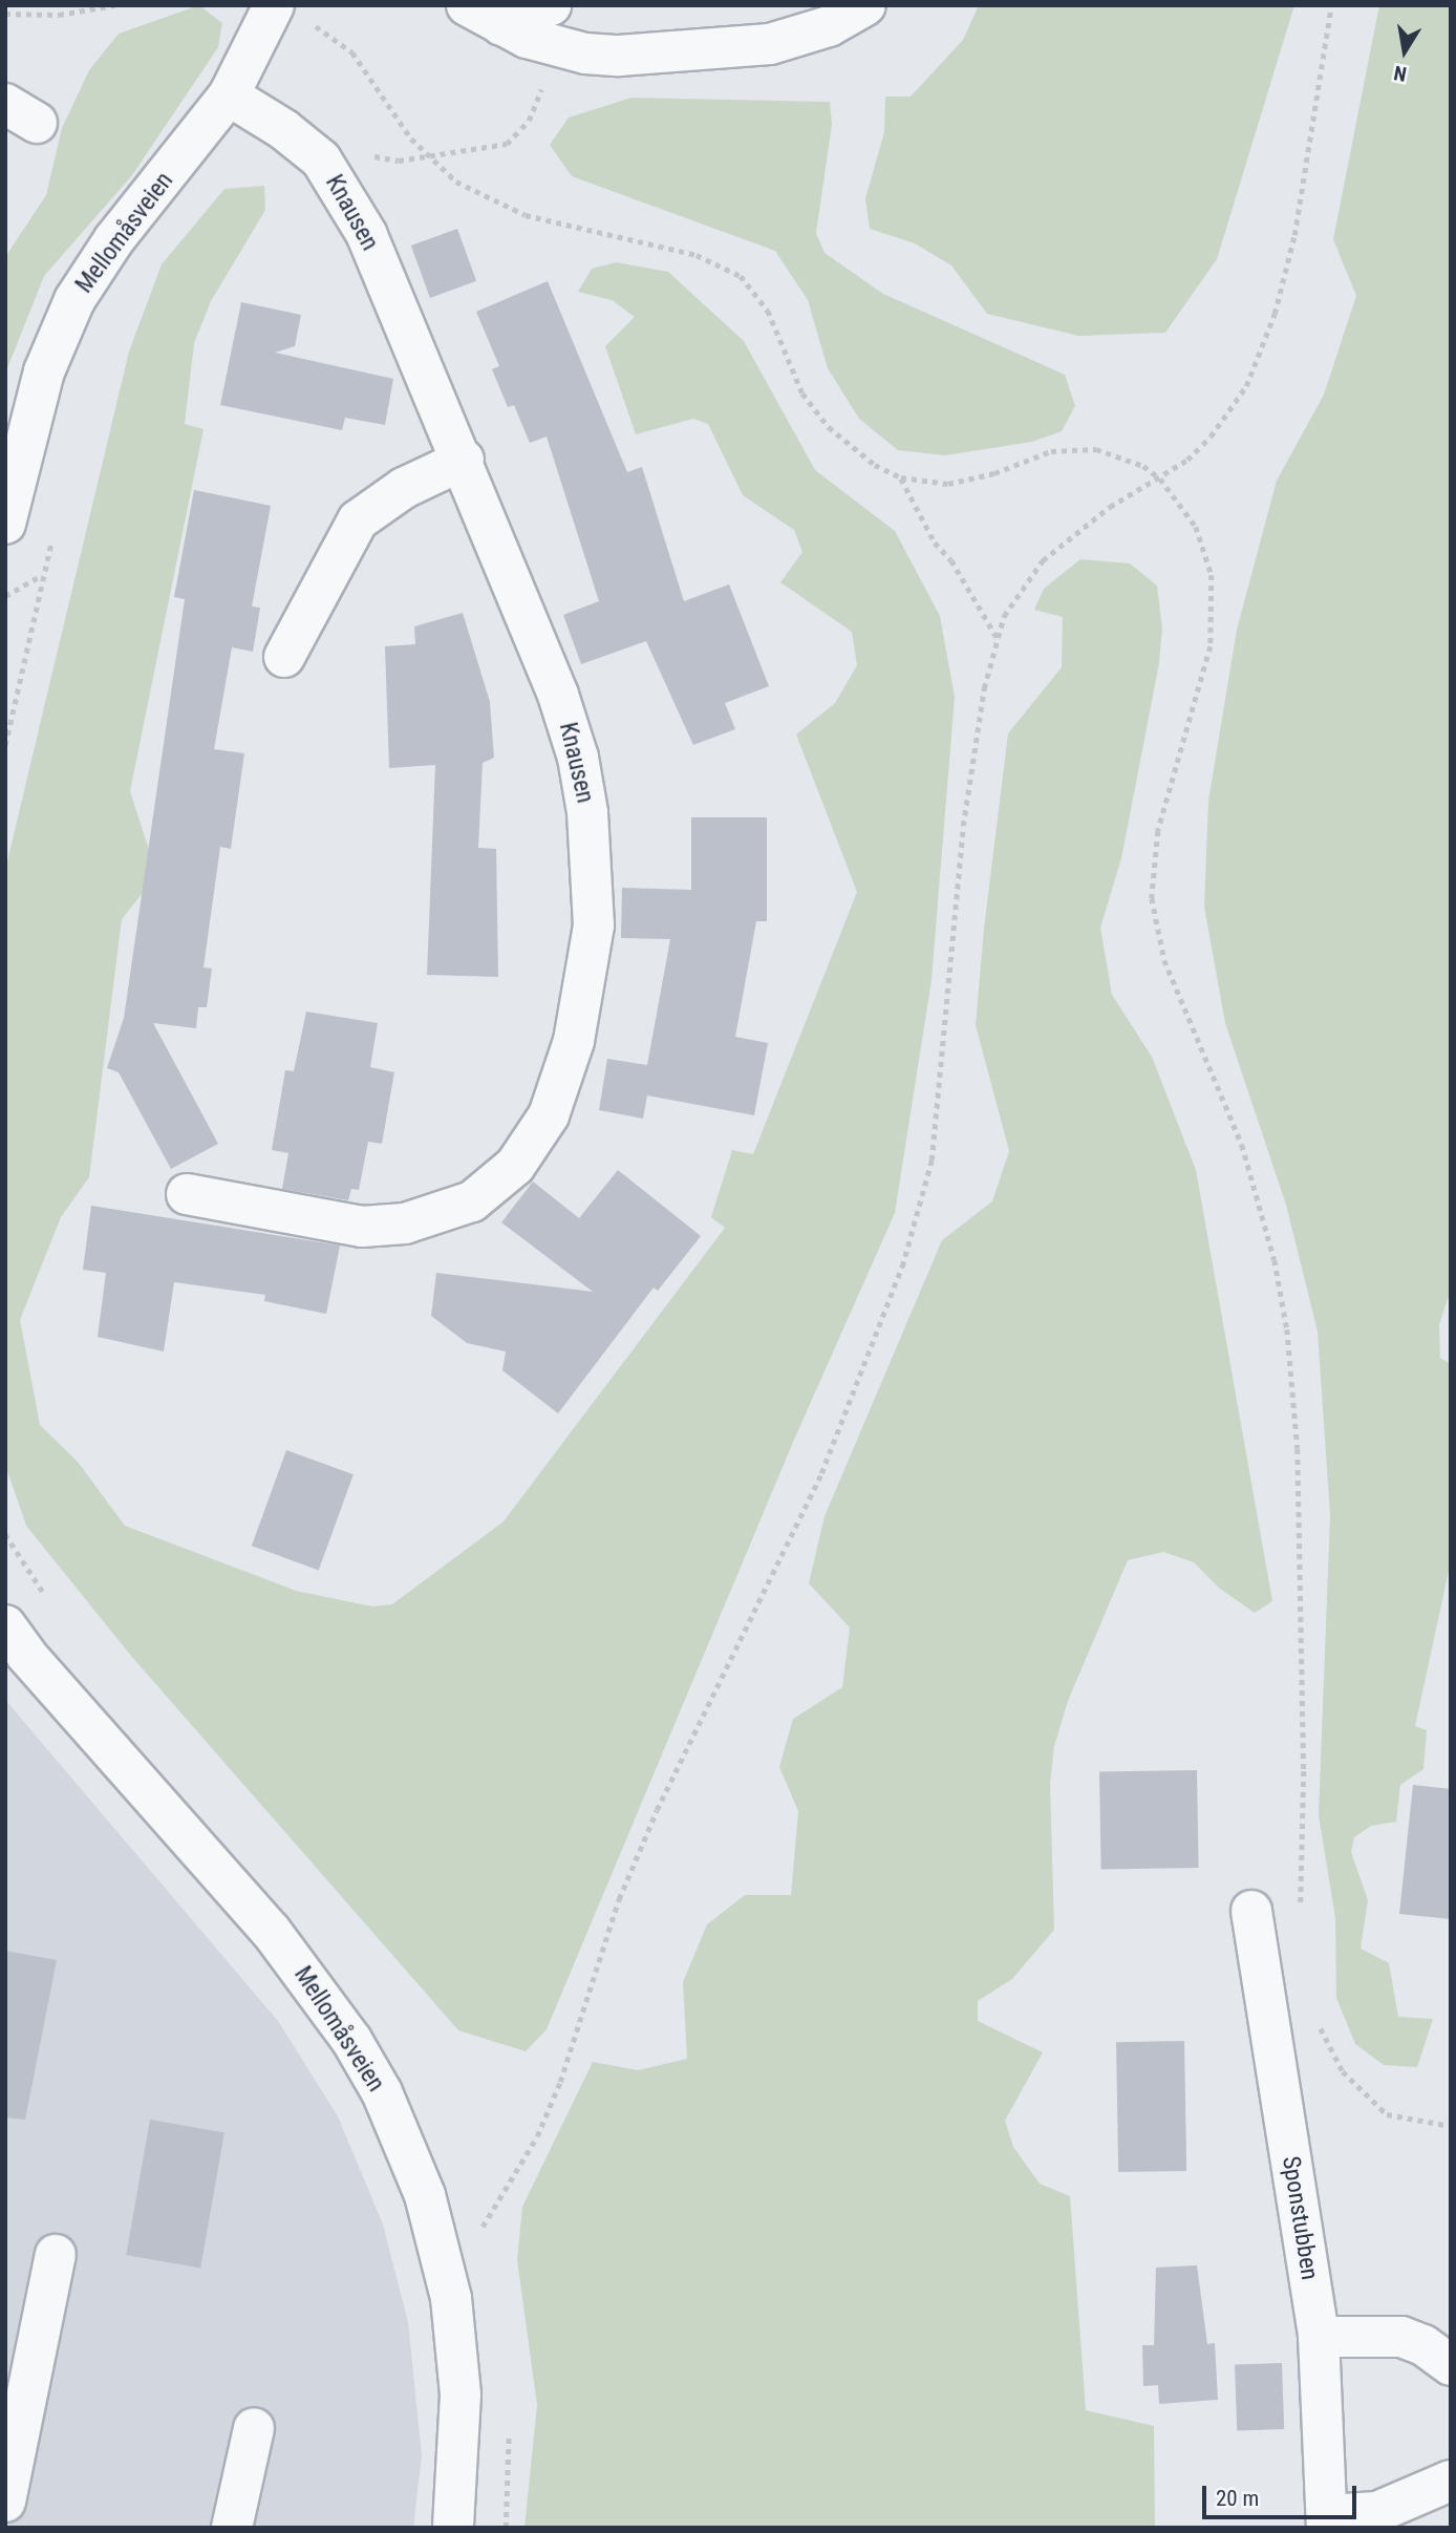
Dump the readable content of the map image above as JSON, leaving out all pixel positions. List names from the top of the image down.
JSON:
{
  "streets": {
    "street": ["Knausen", "Mellomåsveien", "Sponstubben"]
  },
  "crossings": [
    ["Knausen", "Mellomåsveien"]
  ],
  "scale_bar": "20 m",
  "north": "bottom"
}
